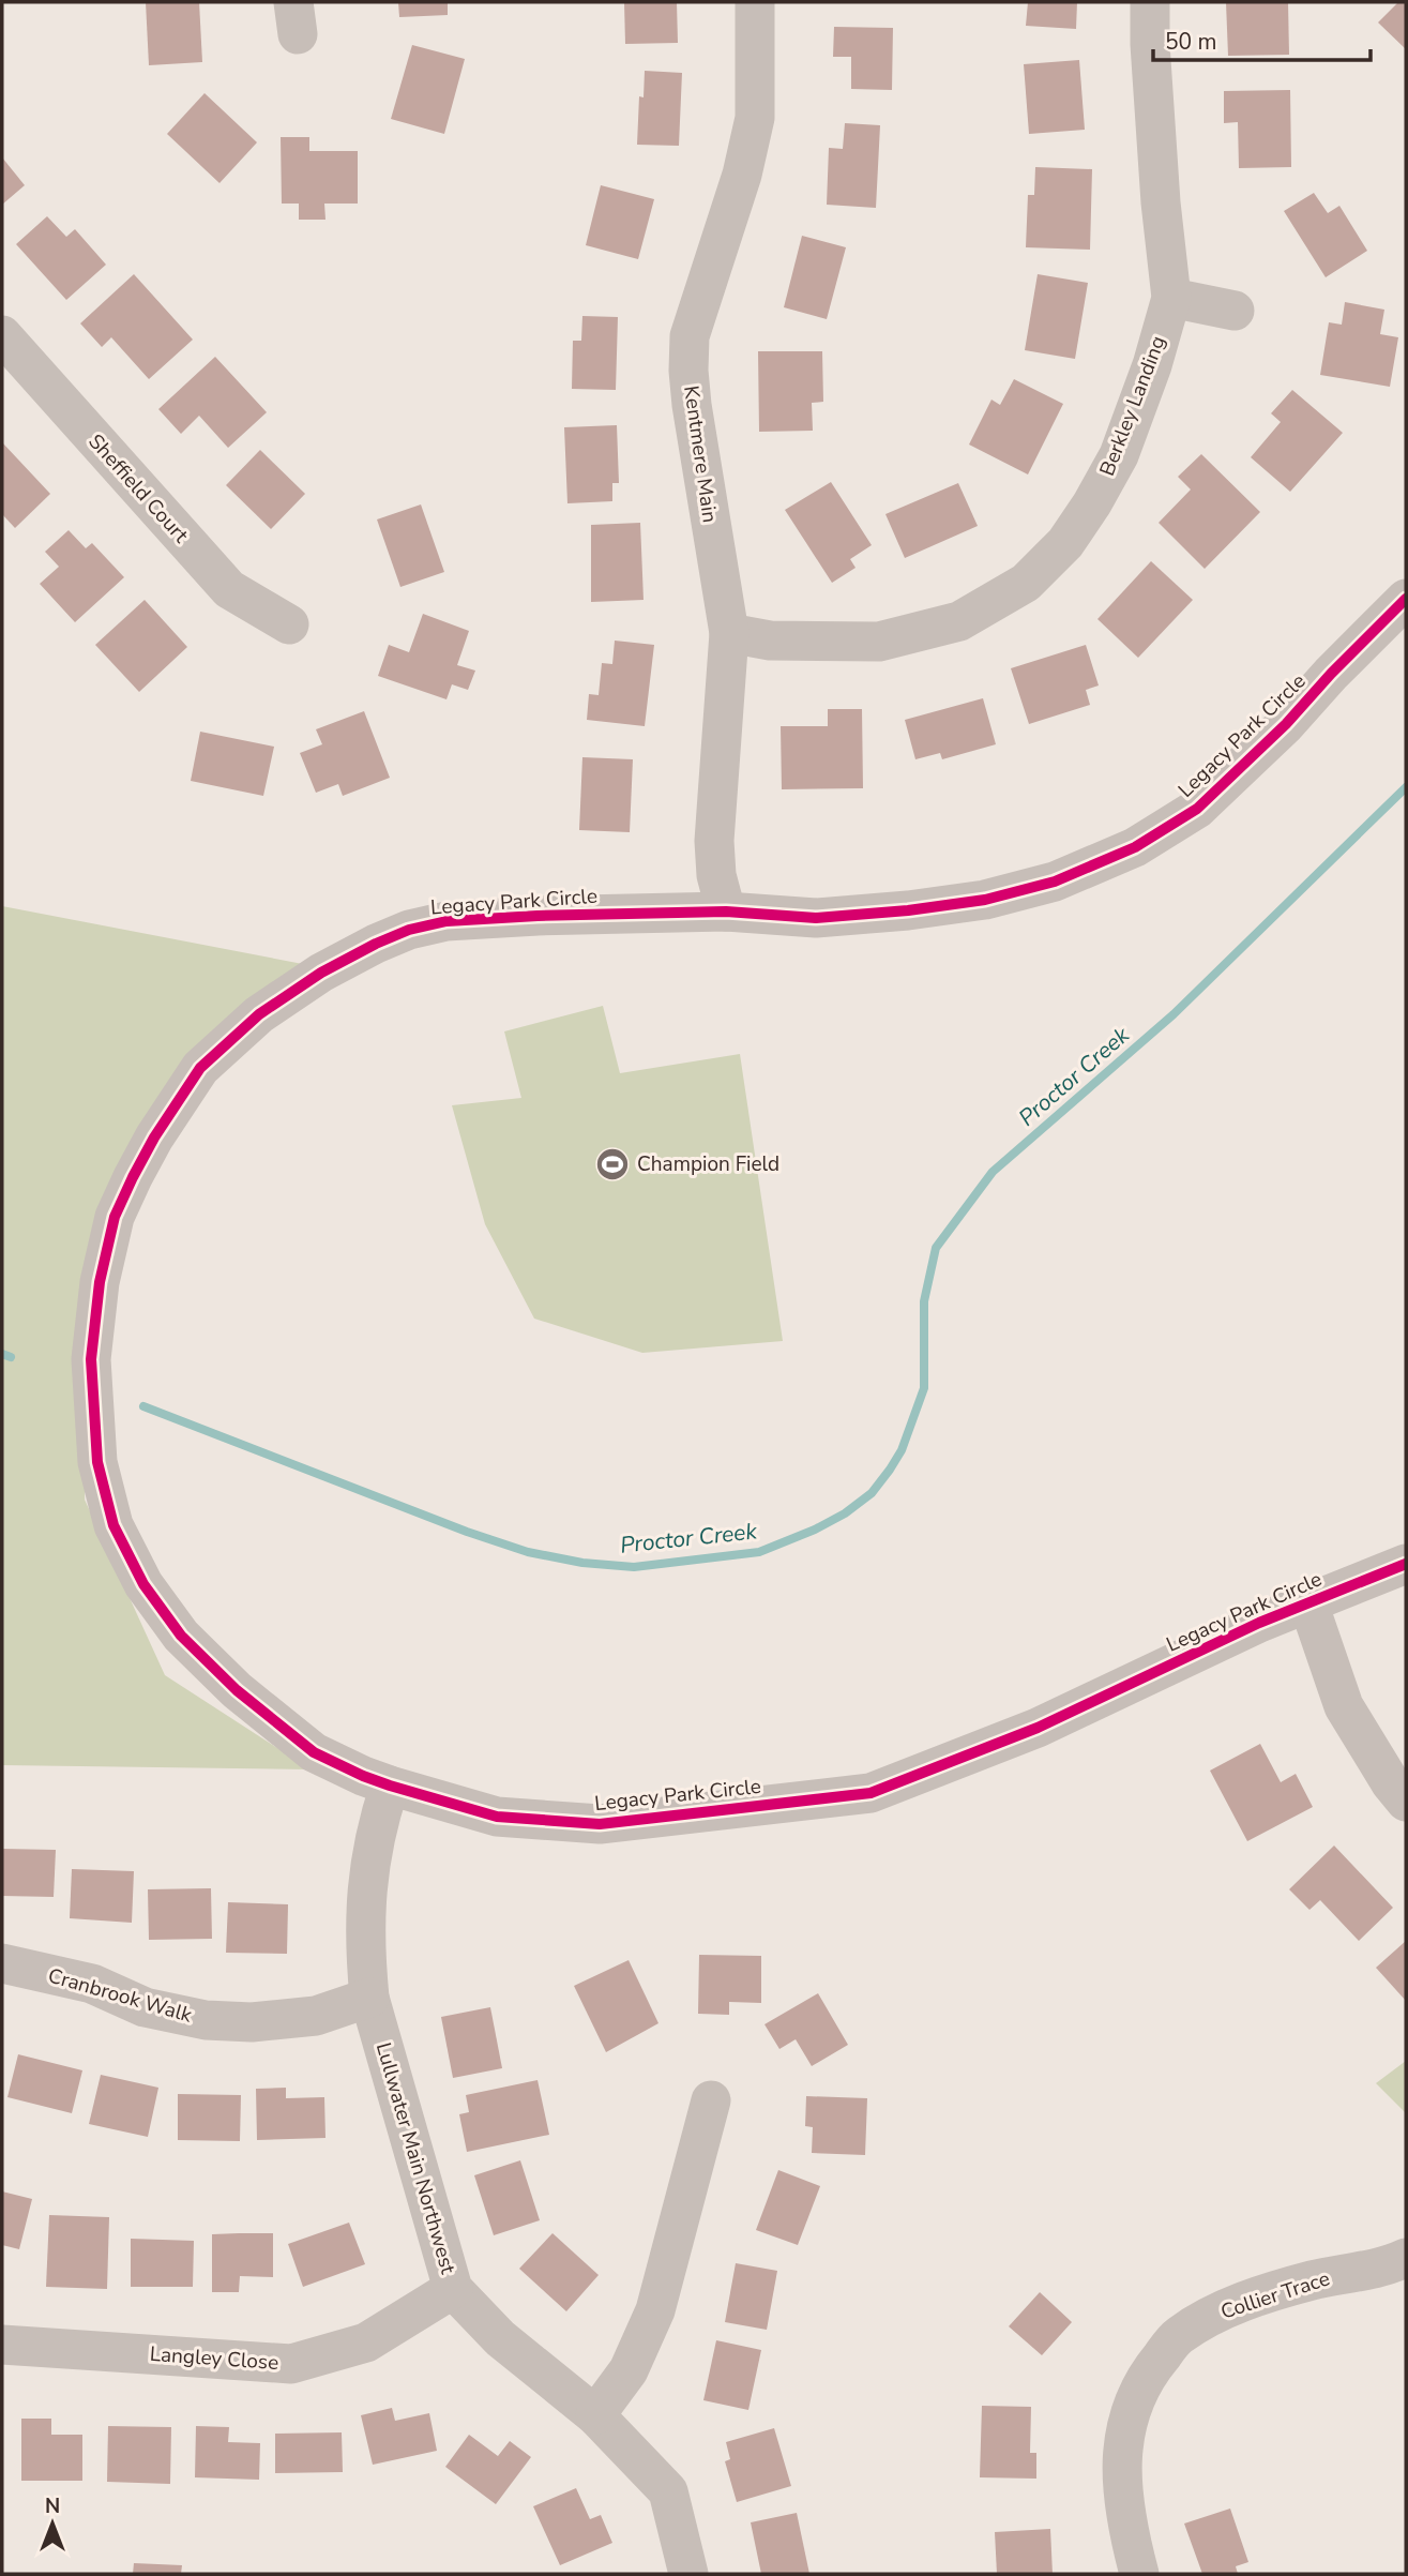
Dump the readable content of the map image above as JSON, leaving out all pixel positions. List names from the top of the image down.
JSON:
{
  "streets": {
    "street": [
      "Berkley Landing",
      "Kentmere Main",
      "Sheffield Court",
      "Legacy Park Circle",
      "Cranbrook Walk",
      "Lullwater Main Northwest",
      "Collier Trace",
      "Langley Close"
    ]
  },
  "crossings": [
    ["Berkley Landing", "Kentmere Main"],
    ["Kentmere Main", "Legacy Park Circle"],
    ["Legacy Park Circle", "Lullwater Main Northwest"],
    ["Cranbrook Walk", "Lullwater Main Northwest"],
    ["Lullwater Main Northwest", "Langley Close"]
  ],
  "water": ["Proctor Creek"],
  "places": {
    "sports": ["Champion Field"]
  },
  "scale_bar": "50 m",
  "north": "top"
}
